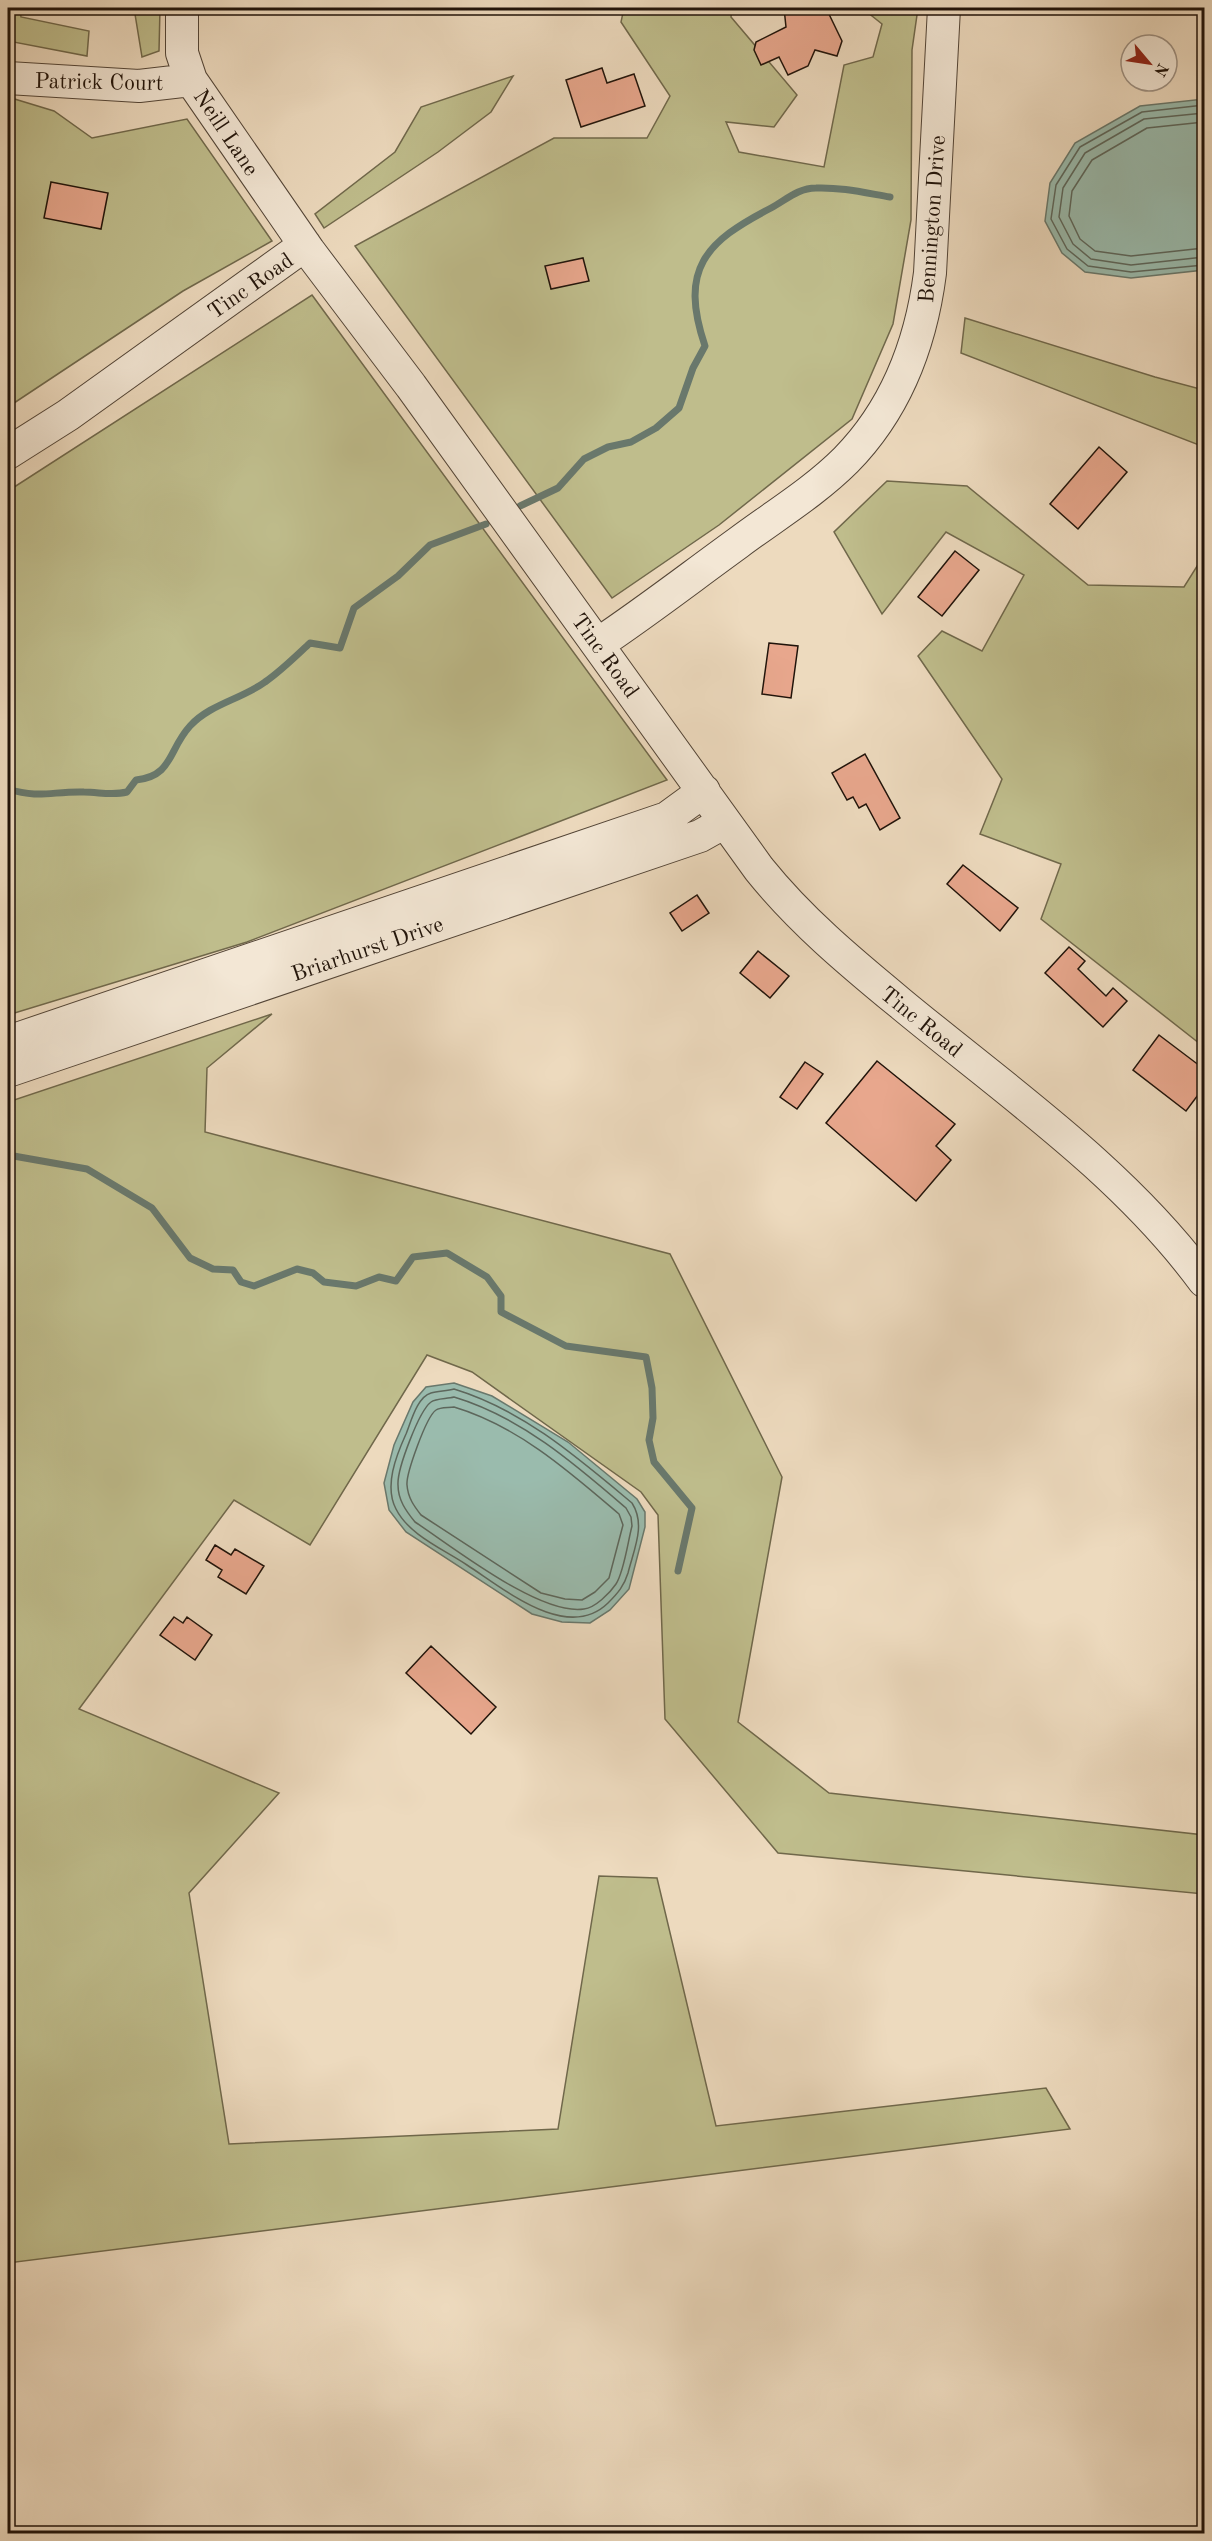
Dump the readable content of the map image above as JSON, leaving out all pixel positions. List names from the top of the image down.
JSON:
{
  "streets": {
    "street": [
      "Patrick Court",
      "Neill Lane",
      "Bennington Drive",
      "Tinc Road",
      "Briarhurst Drive"
    ]
  },
  "crossings": [
    ["Patrick Court", "Neill Lane"],
    ["Neill Lane", "Tinc Road"],
    ["Bennington Drive", "Tinc Road"],
    ["Tinc Road", "Briarhurst Drive"]
  ],
  "north": "bottom right"
}
